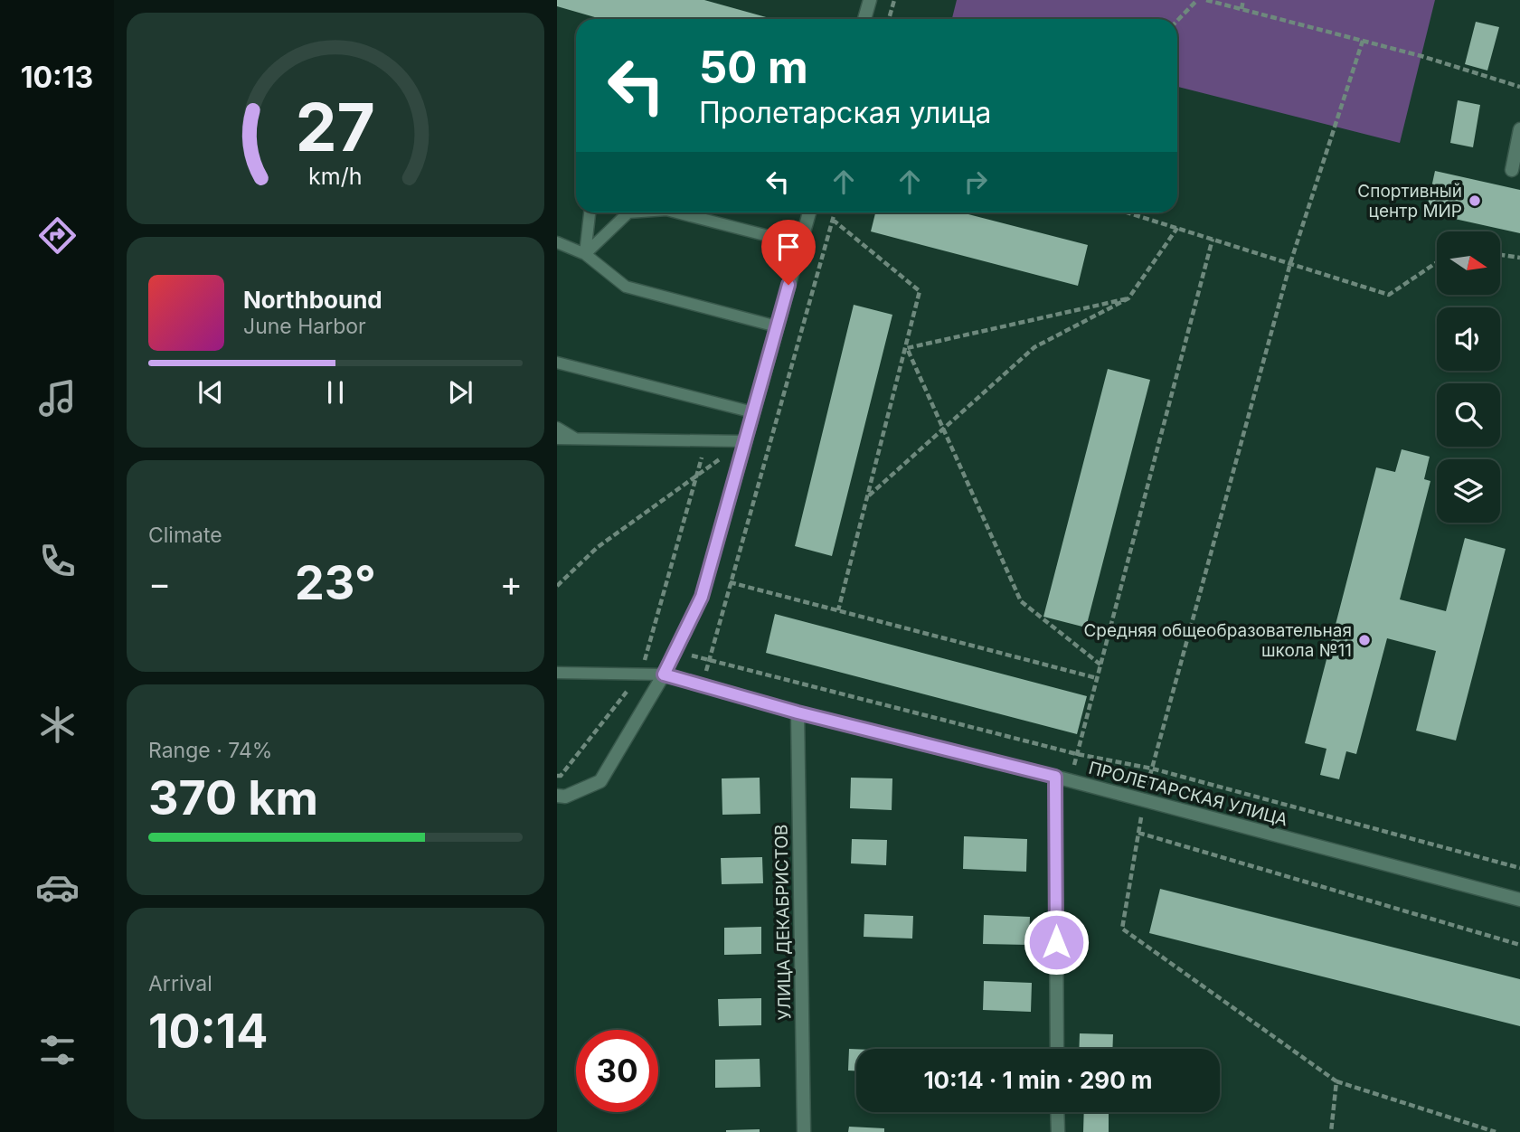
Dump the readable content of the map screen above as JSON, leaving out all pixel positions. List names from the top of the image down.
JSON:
{
  "streets": {
    "street": ["ПРОЛЕТАРСКАЯ УЛИЦА", "УЛИЦА ДЕКАБРИСТОВ"]
  },
  "crossings": [
    ["ПРОЛЕТАРСКАЯ УЛИЦА", "УЛИЦА ДЕКАБРИСТОВ"]
  ],
  "places": ["Спортивный центр МИР", "Средняя общеобразовательная школа №11"],
  "north": "right",
  "page": {
    "tabs": "10:13",
    "turn": ["50 m", "Пролетарская улица"],
    "song": ["Northbound", "June Harbor"],
    "tile": [
      "Climate",
      ["Range · 74%", "370 km"],
      ["Arrival", "10:14"]
    ],
    "heat": ["−", "23°", "+"],
    "limit": "30",
    "trip": "10:14 · 1 min · 290 m",
    "gauge": ["27", "km/h"]
  }
}
